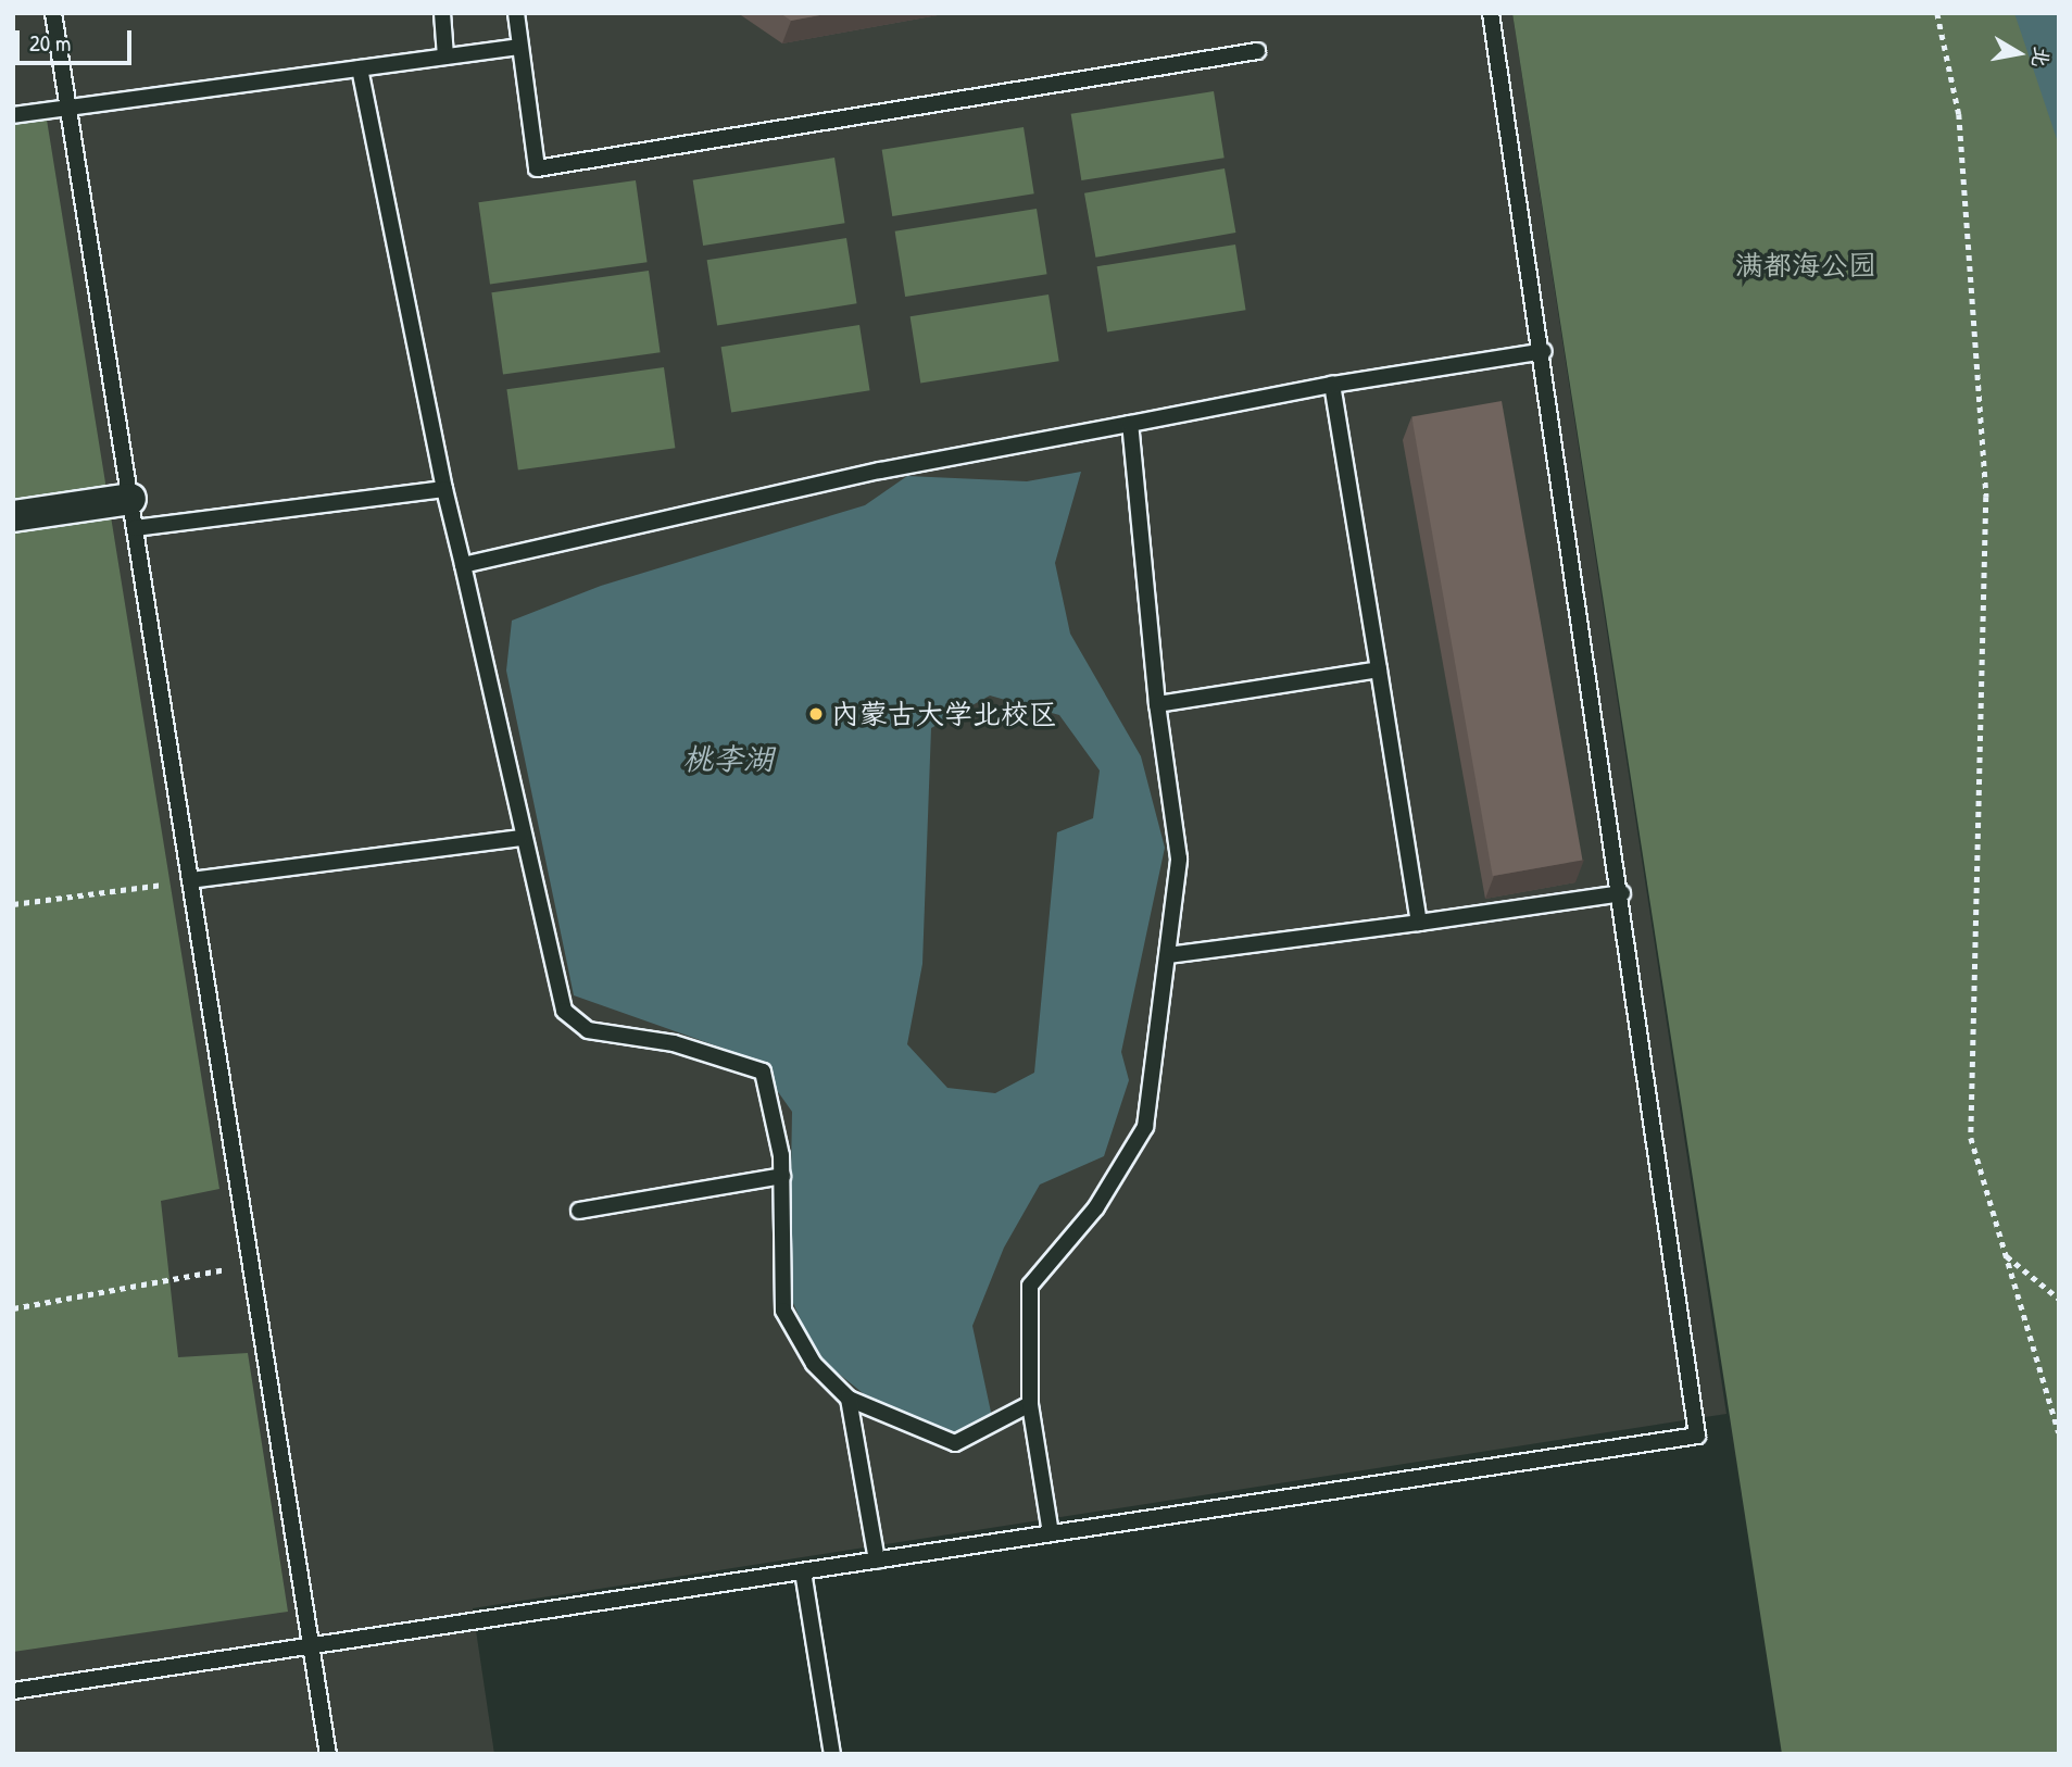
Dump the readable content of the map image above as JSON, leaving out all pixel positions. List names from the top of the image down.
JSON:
{
  "water": ["桃李湖"],
  "parks": ["满都海公园"],
  "places": ["内蒙古大学北校区"],
  "scale_bar": "20 m",
  "north": "right"
}
